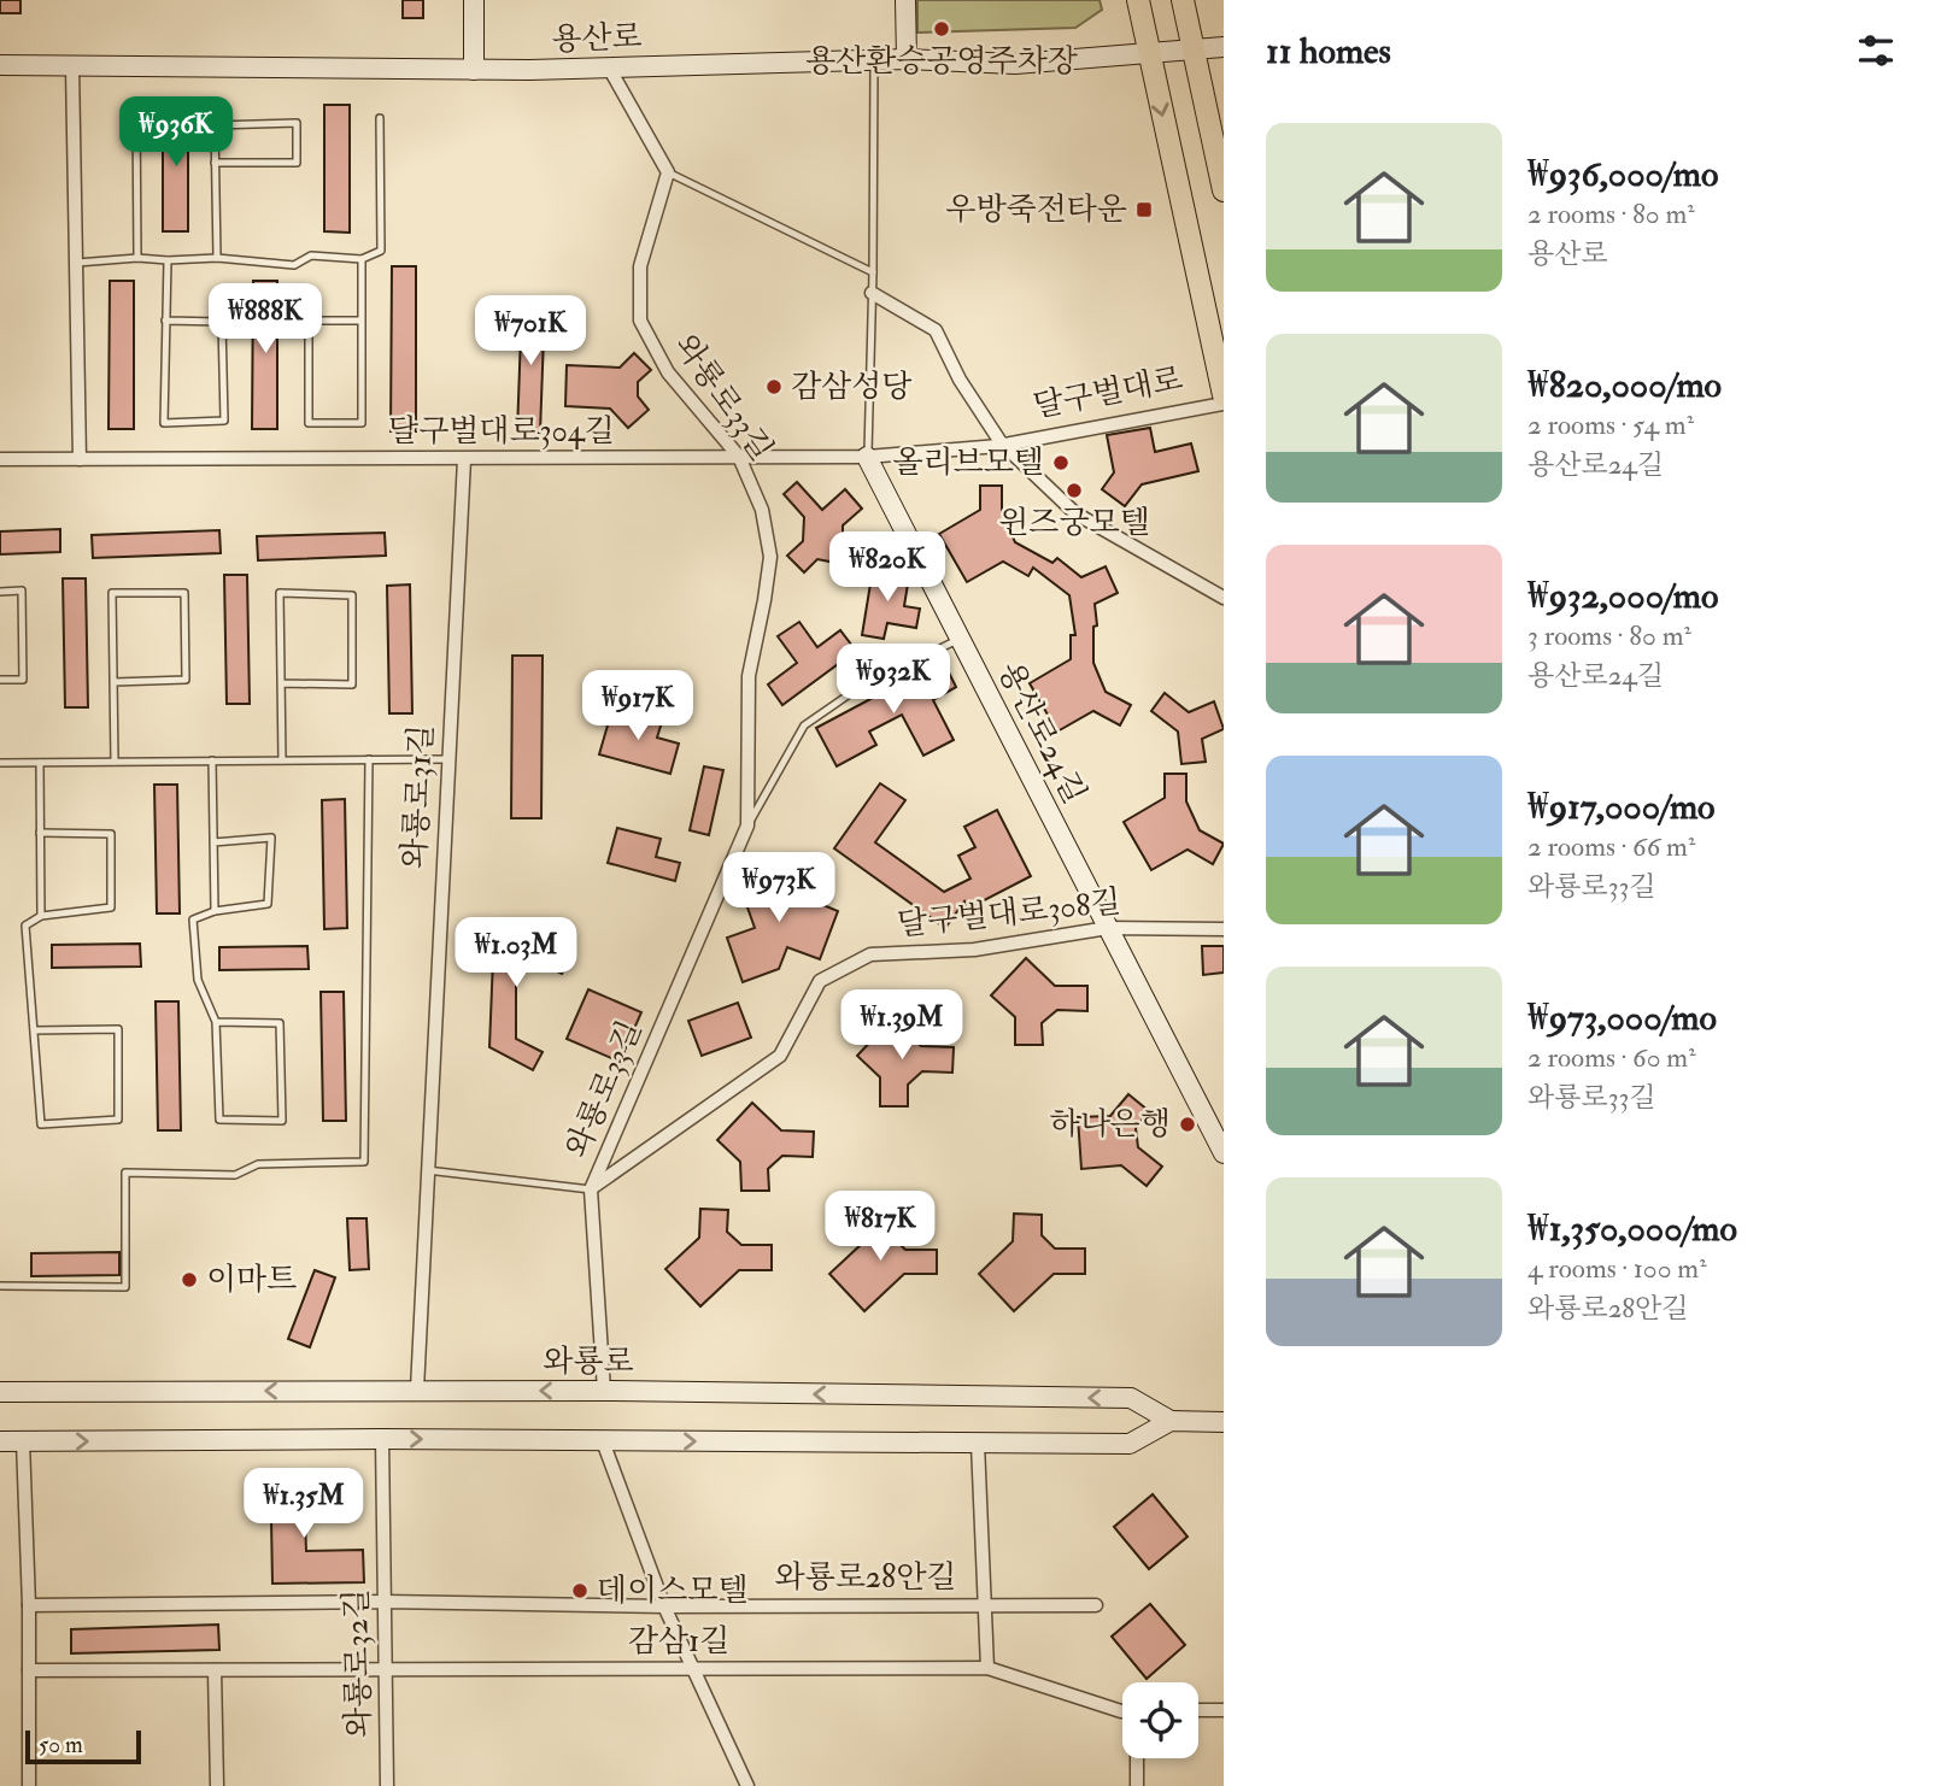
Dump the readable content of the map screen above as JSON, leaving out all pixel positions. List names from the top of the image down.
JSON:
{
  "streets": {
    "main road": [
      "용산로",
      "달구벌대로",
      "용산로24길",
      "와룡로"
    ],
    "street": [
      "와룡로33길",
      "달구벌대로304길",
      "와룡로31길",
      "달구벌대로308길",
      "와룡로28안길",
      "감삼1길",
      "와룡로32길"
    ]
  },
  "crossings": [
    ["용산로", "달구벌대로"],
    ["용산로", "용산로24길"],
    ["달구벌대로", "달구벌대로304길"],
    ["와룡로33길", "달구벌대로304길"],
    ["와룡로33길", "용산로24길"],
    ["와룡로33길", "와룡로31길"],
    ["와룡로33길", "달구벌대로308길"],
    ["와룡로33길", "와룡로"],
    ["달구벌대로304길", "용산로24길"],
    ["달구벌대로304길", "와룡로31길"],
    ["용산로24길", "달구벌대로308길"],
    ["와룡로31길", "와룡로"],
    ["와룡로28안길", "와룡로32길"],
    ["감삼1길", "와룡로32길"]
  ],
  "places": {
    "other": [
      "용산환승공영주차장",
      "감삼성당",
      "올리브모텔",
      "윈즈궁모텔",
      "하나은행",
      "이마트",
      "데이스모텔"
    ],
    "transit": ["우방죽전타운"]
  },
  "scale_bar": "50 m",
  "page": {
    "heading": "11 homes",
    "price": [
      "₩936K",
      "₩888K",
      "₩701K",
      "₩820K",
      "₩932K",
      "₩917K",
      "₩973K",
      "₩1.03M",
      "₩1.39M",
      "₩817K",
      "₩1.35M"
    ],
    "list": [
      {
        "name": "₩936,000/mo",
        "note": "2 rooms · 80 m² · 용산로"
      },
      {
        "name": "₩820,000/mo",
        "note": "2 rooms · 54 m² · 용산로24길"
      },
      {
        "name": "₩932,000/mo",
        "note": "3 rooms · 80 m² · 용산로24길"
      },
      {
        "name": "₩917,000/mo",
        "note": "2 rooms · 66 m² · 와룡로33길"
      },
      {
        "name": "₩973,000/mo",
        "note": "2 rooms · 60 m² · 와룡로33길"
      },
      {
        "name": "₩1,350,000/mo",
        "note": "4 rooms · 100 m² · 와룡로28안길"
      }
    ],
    "scale": "50 m"
  }
}
